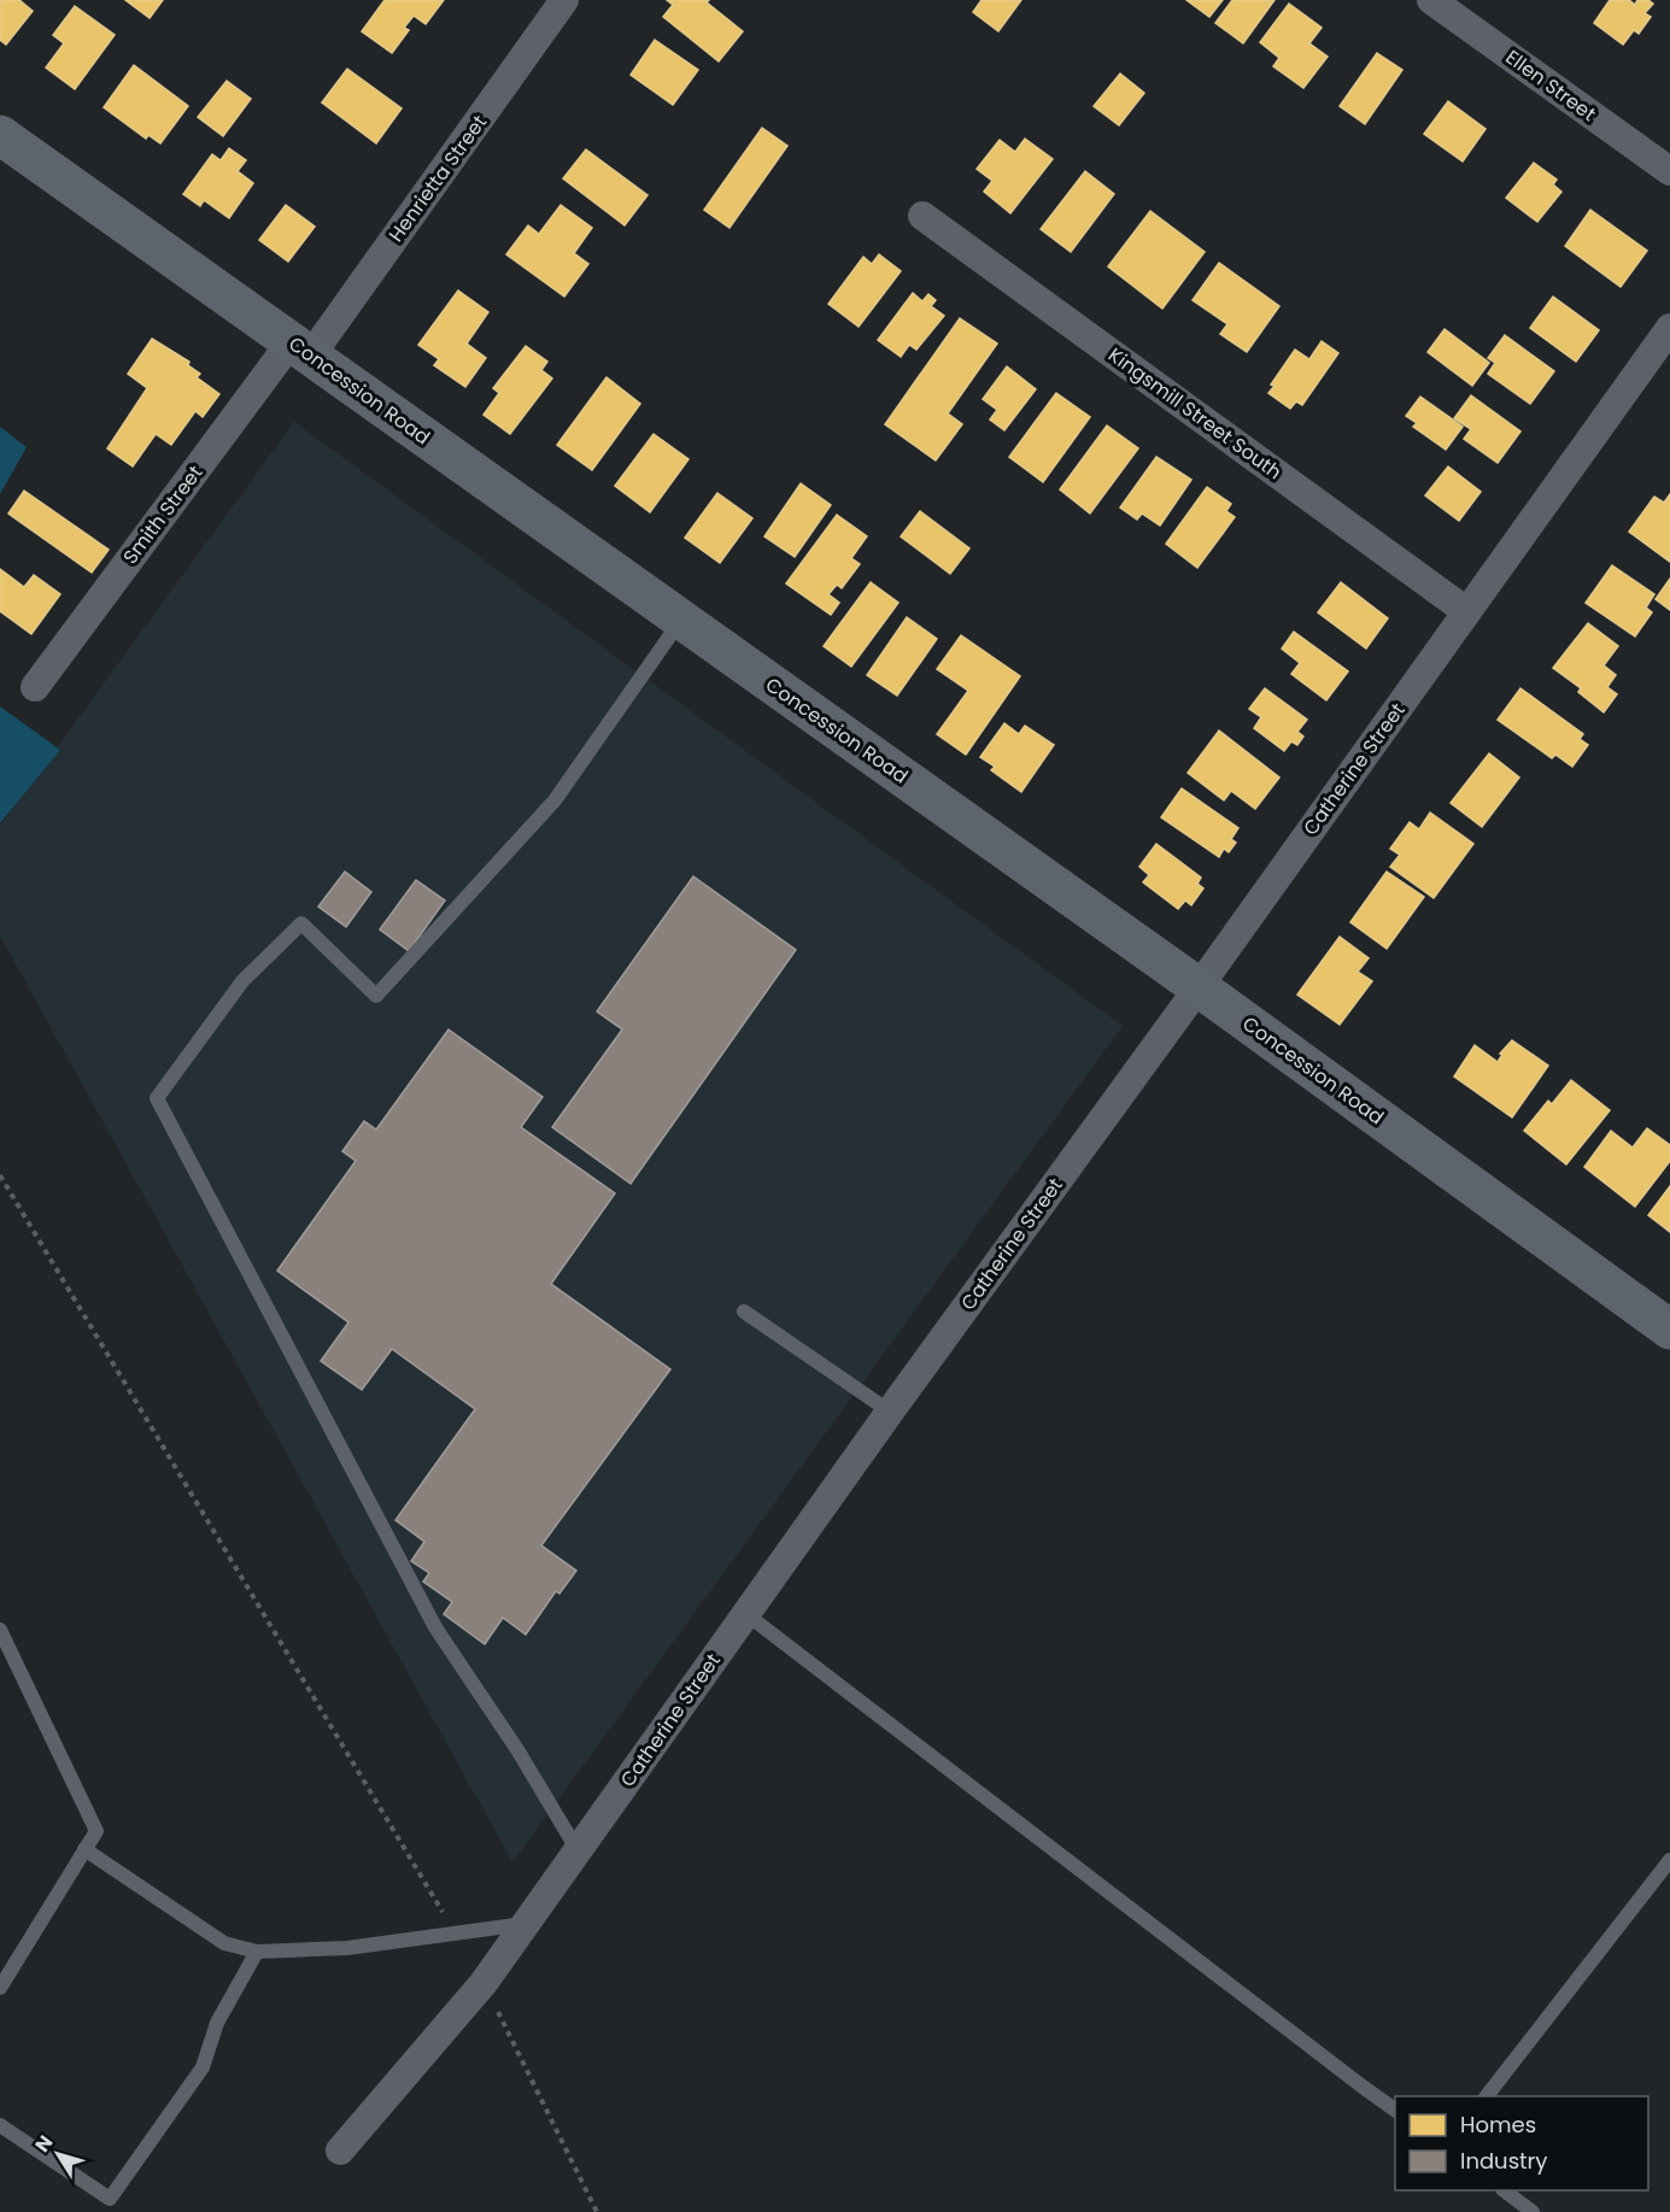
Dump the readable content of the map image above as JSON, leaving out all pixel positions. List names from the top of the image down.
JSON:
{
  "streets": {
    "street": [
      "Ellen Street",
      "Henrietta Street",
      "Concession Road",
      "Kingsmill Street South",
      "Smith Street",
      "Catherine Street"
    ]
  },
  "crossings": [
    ["Henrietta Street", "Concession Road"],
    ["Henrietta Street", "Smith Street"],
    ["Concession Road", "Smith Street"],
    ["Concession Road", "Catherine Street"],
    ["Kingsmill Street South", "Catherine Street"]
  ],
  "legend": ["Homes", "Industry"],
  "north": "top left"
}
